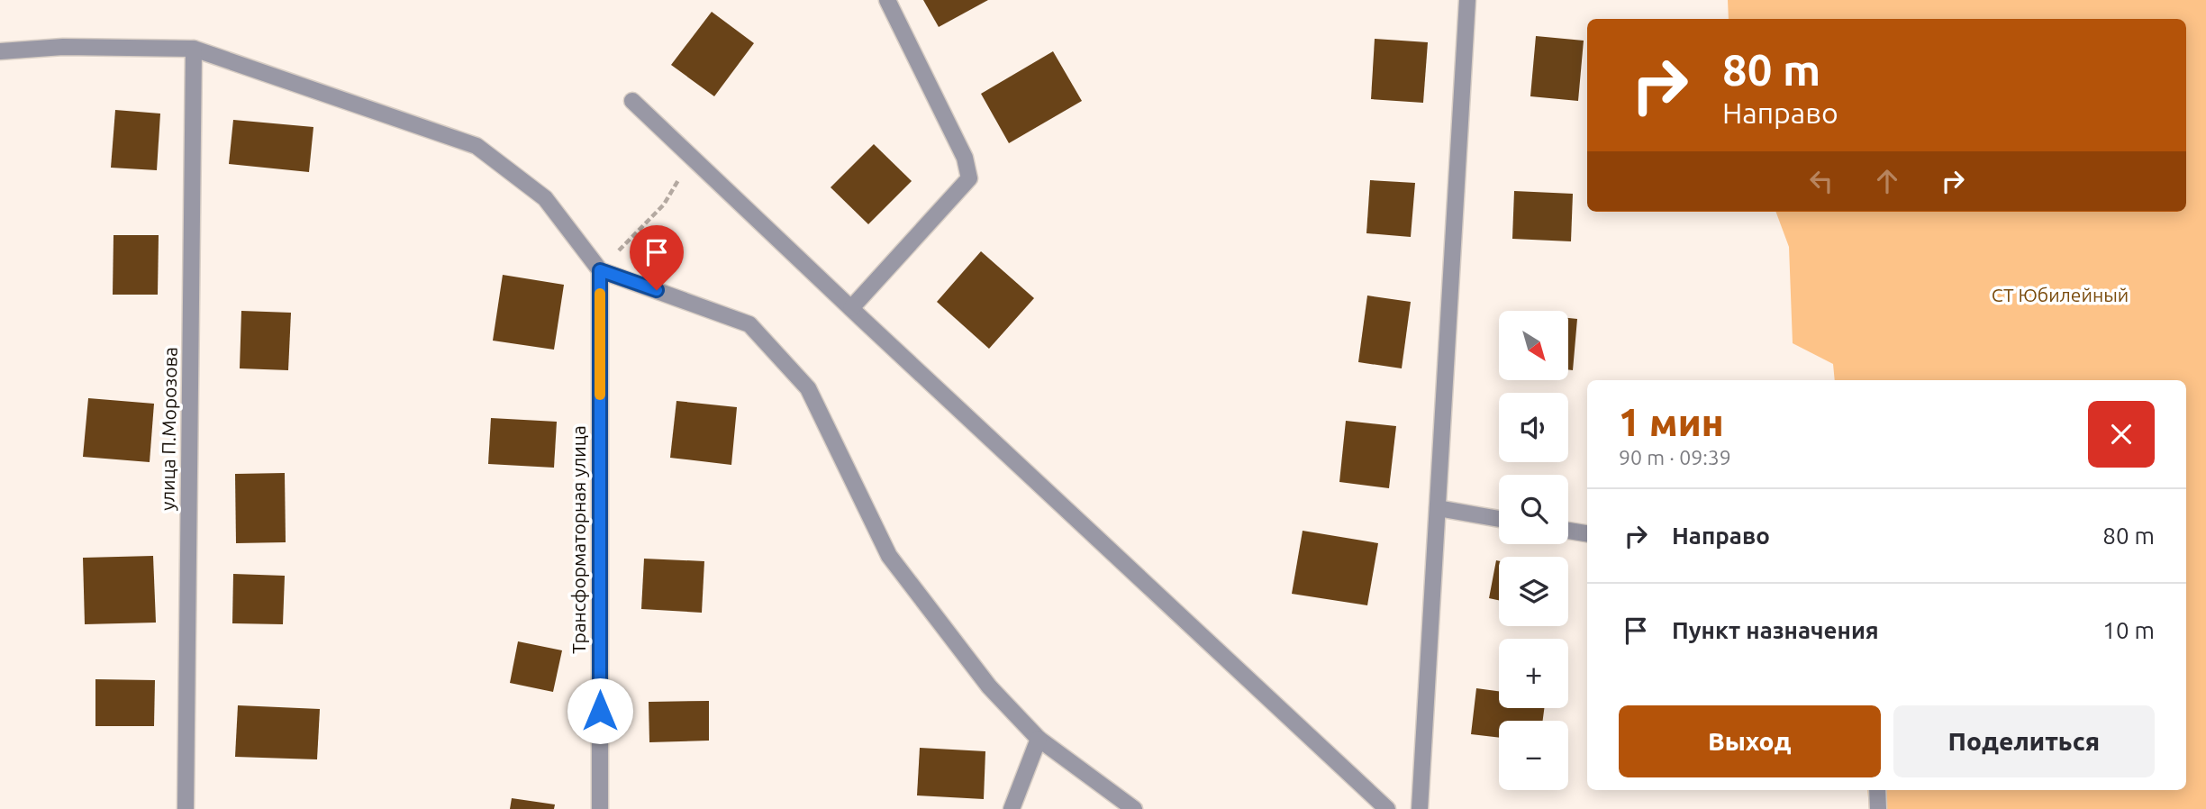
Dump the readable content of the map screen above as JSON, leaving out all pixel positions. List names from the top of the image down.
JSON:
{
  "streets": {
    "street": ["улица П.Морозова", "Трансформаторная улица"]
  },
  "parks": ["СТ Юбилейный"],
  "north": "bottom right",
  "page": {
    "turn": ["80 m", "Направо"],
    "map_buttons": ["+", "−"],
    "heading": ["1 мин", "90 m · 09:39"],
    "list": [
      {
        "name": "Направо",
        "value": "80 m"
      },
      {
        "name": "Пункт назначения",
        "value": "10 m"
      }
    ],
    "buttons": ["Выход", "Поделиться"]
  }
}
